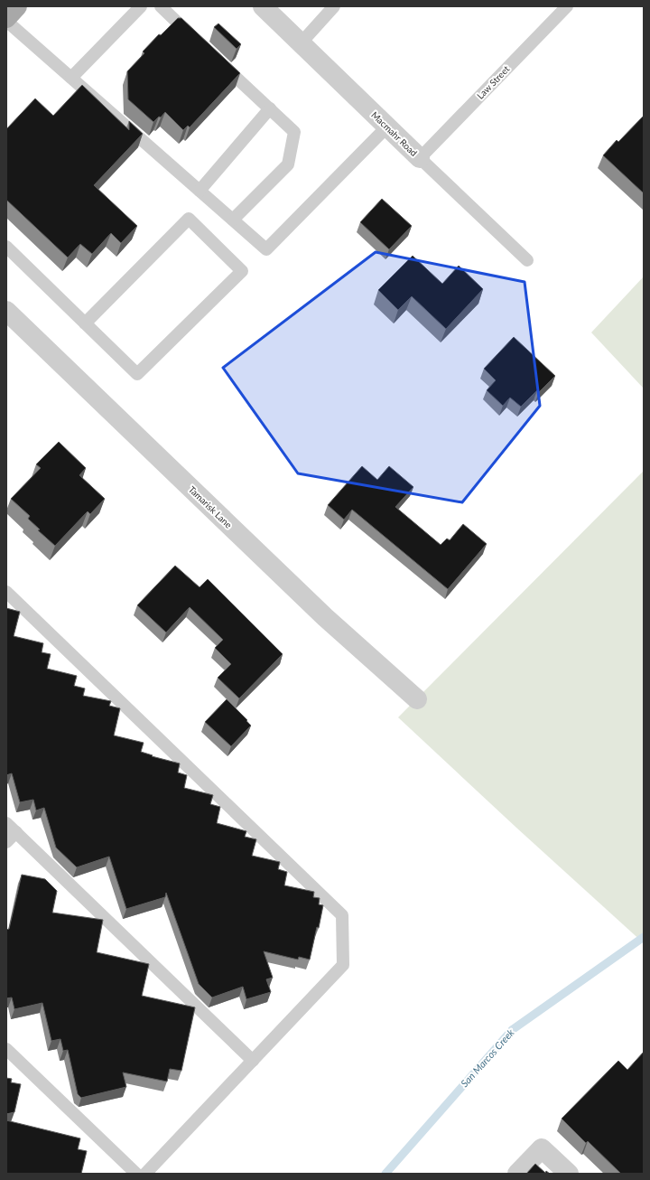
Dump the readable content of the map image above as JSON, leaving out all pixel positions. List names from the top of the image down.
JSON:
{
  "streets": {
    "street": ["Macmahr Road", "Tamarisk Lane"],
    "lane": ["Law Street"]
  },
  "crossings": [
    ["Law Street", "Macmahr Road"]
  ],
  "water": ["San Marcos Creek"]
}
